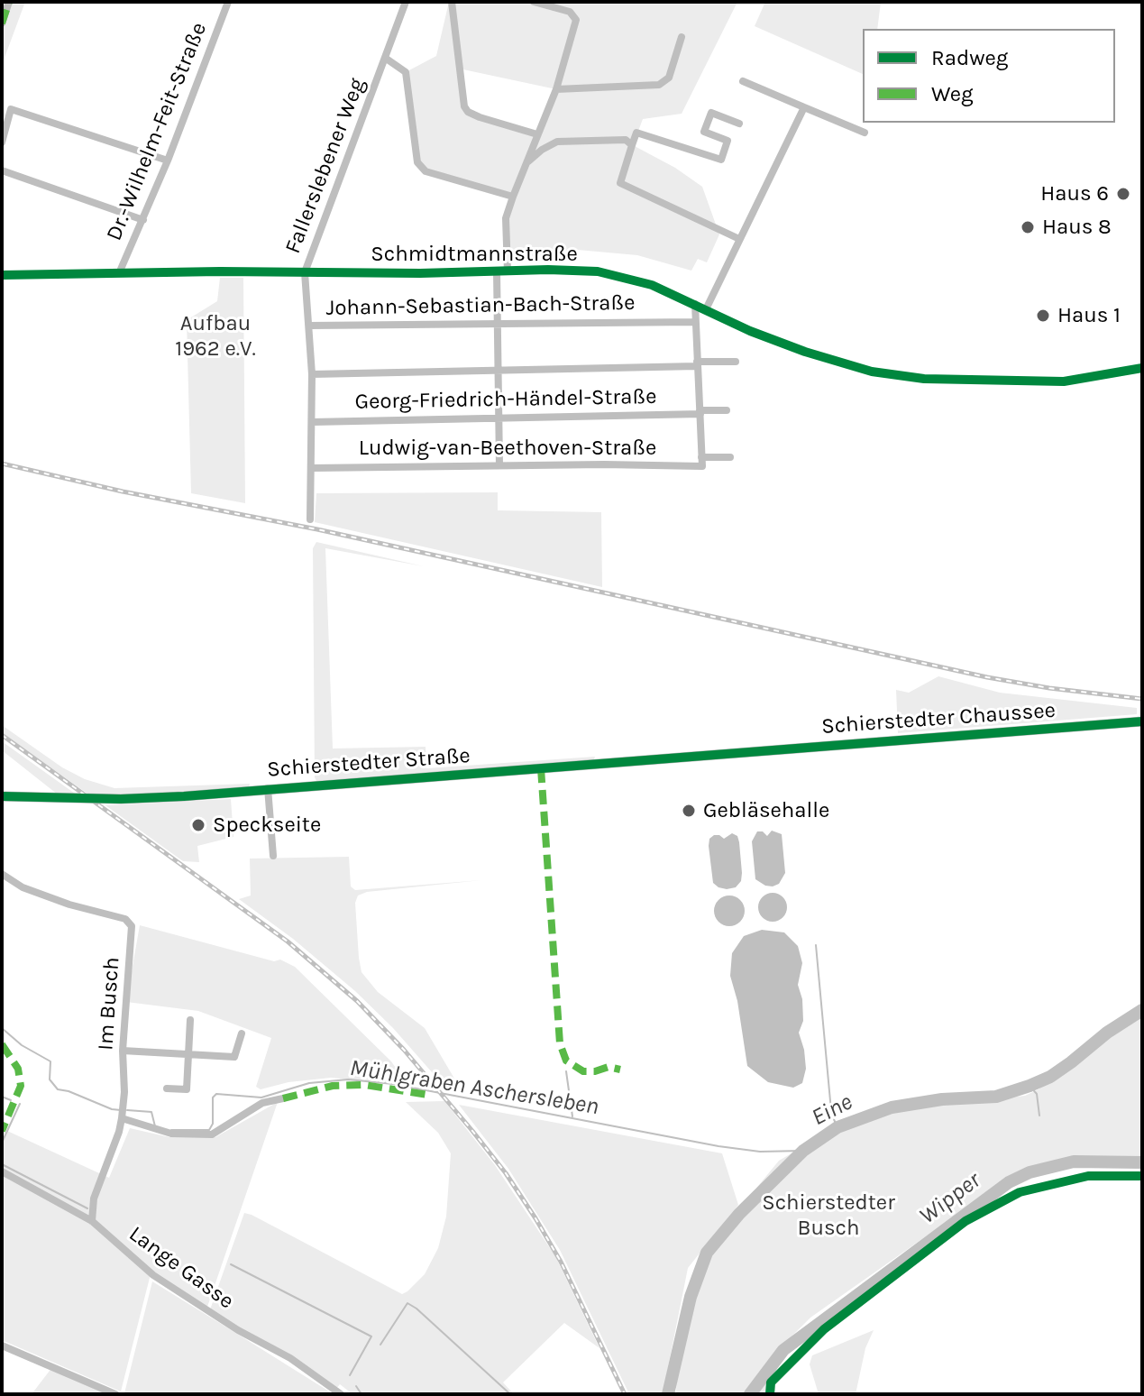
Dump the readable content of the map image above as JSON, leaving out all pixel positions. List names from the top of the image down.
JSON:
{
  "streets": {
    "street": [
      "Dr.-Wilhelm-Feit-Straße",
      "Fallerslebener Weg",
      "Schmidtmannstraße",
      "Johann-Sebastian-Bach-Straße",
      "Georg-Friedrich-Händel-Straße",
      "Ludwig-van-Beethoven-Straße",
      "Schierstedter Chaussee",
      "Schierstedter Straße",
      "Im Busch",
      "Lange Gasse"
    ]
  },
  "crossings": [
    ["Dr.-Wilhelm-Feit-Straße", "Schmidtmannstraße"],
    ["Fallerslebener Weg", "Schmidtmannstraße"],
    ["Fallerslebener Weg", "Johann-Sebastian-Bach-Straße"],
    ["Fallerslebener Weg", "Georg-Friedrich-Händel-Straße"],
    ["Fallerslebener Weg", "Ludwig-van-Beethoven-Straße"],
    ["Schierstedter Chaussee", "Schierstedter Straße"],
    ["Im Busch", "Lange Gasse"]
  ],
  "water": ["Mühlgraben Aschersleben", "Eine", "Wipper"],
  "parks": ["Aufbau 1962 e.V.", "Schierstedter Busch"],
  "places": [
    "Haus 6",
    "Haus 8",
    "Haus 1",
    "Gebläsehalle",
    "Speckseite"
  ],
  "legend": ["Radweg", "Weg"]
}
